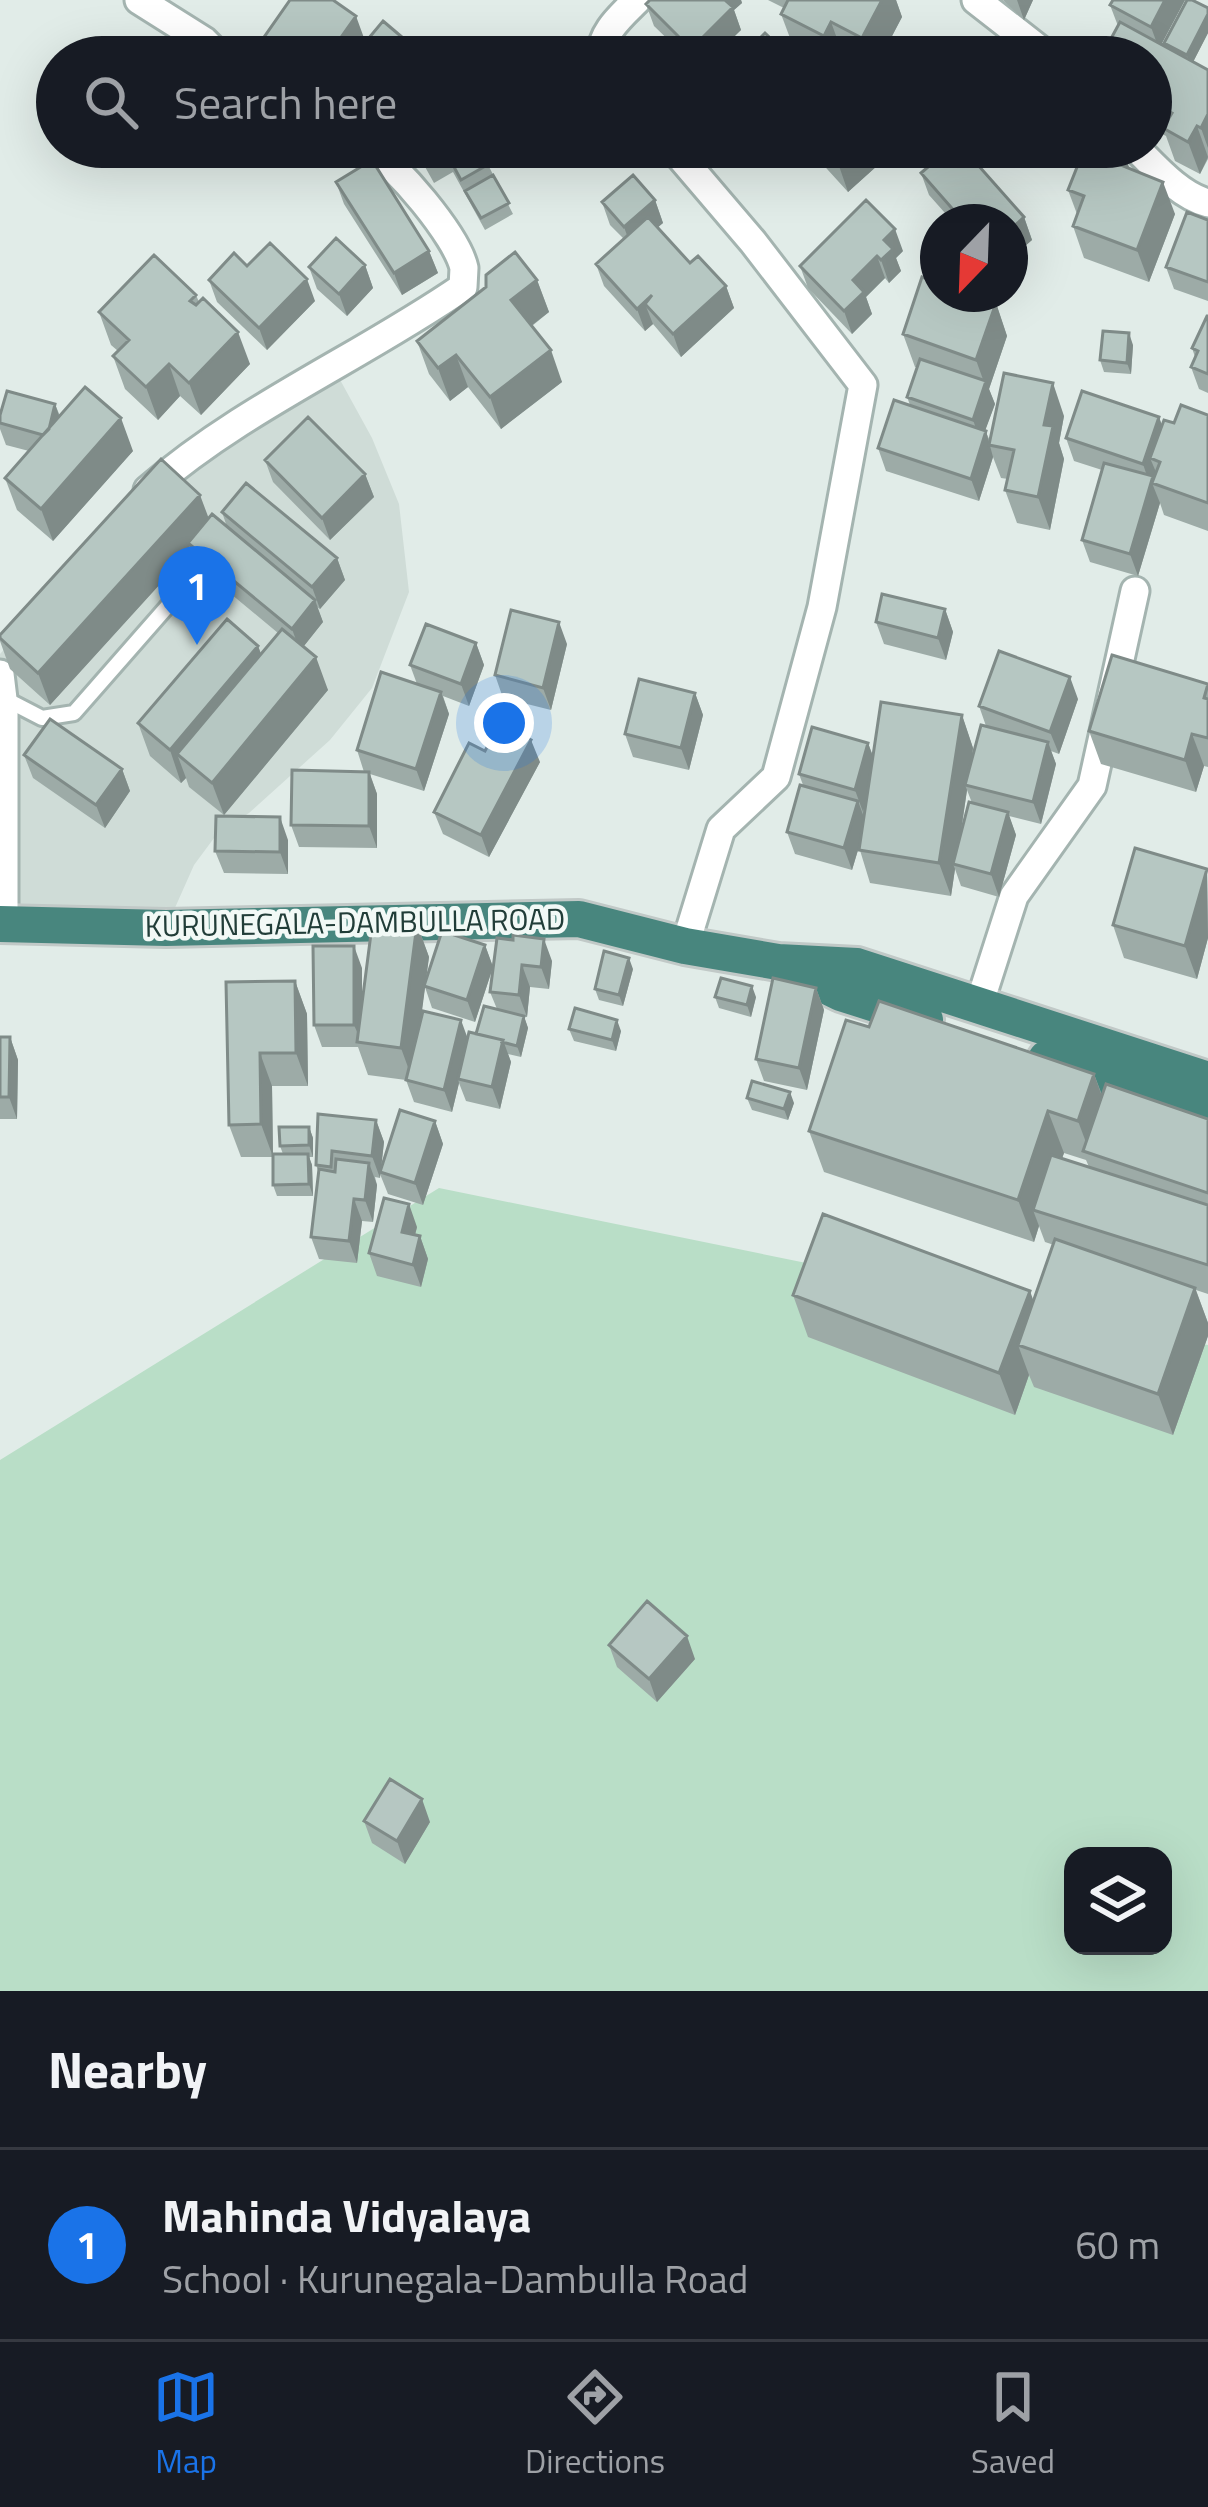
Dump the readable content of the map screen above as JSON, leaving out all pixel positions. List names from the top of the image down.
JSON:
{
  "streets": {
    "highway": ["KURUNEGALA-DAMBULLA ROAD"]
  },
  "north": "bottom left",
  "page": {
    "search": "Search here",
    "pins": "1",
    "heading": "Nearby",
    "list": [
      {
        "mark": "1",
        "name": "Mahinda Vidyalaya",
        "note": "School · Kurunegala-Dambulla Road",
        "value": "60 m"
      }
    ],
    "nav": ["Map", "Directions", "Saved"]
  }
}
